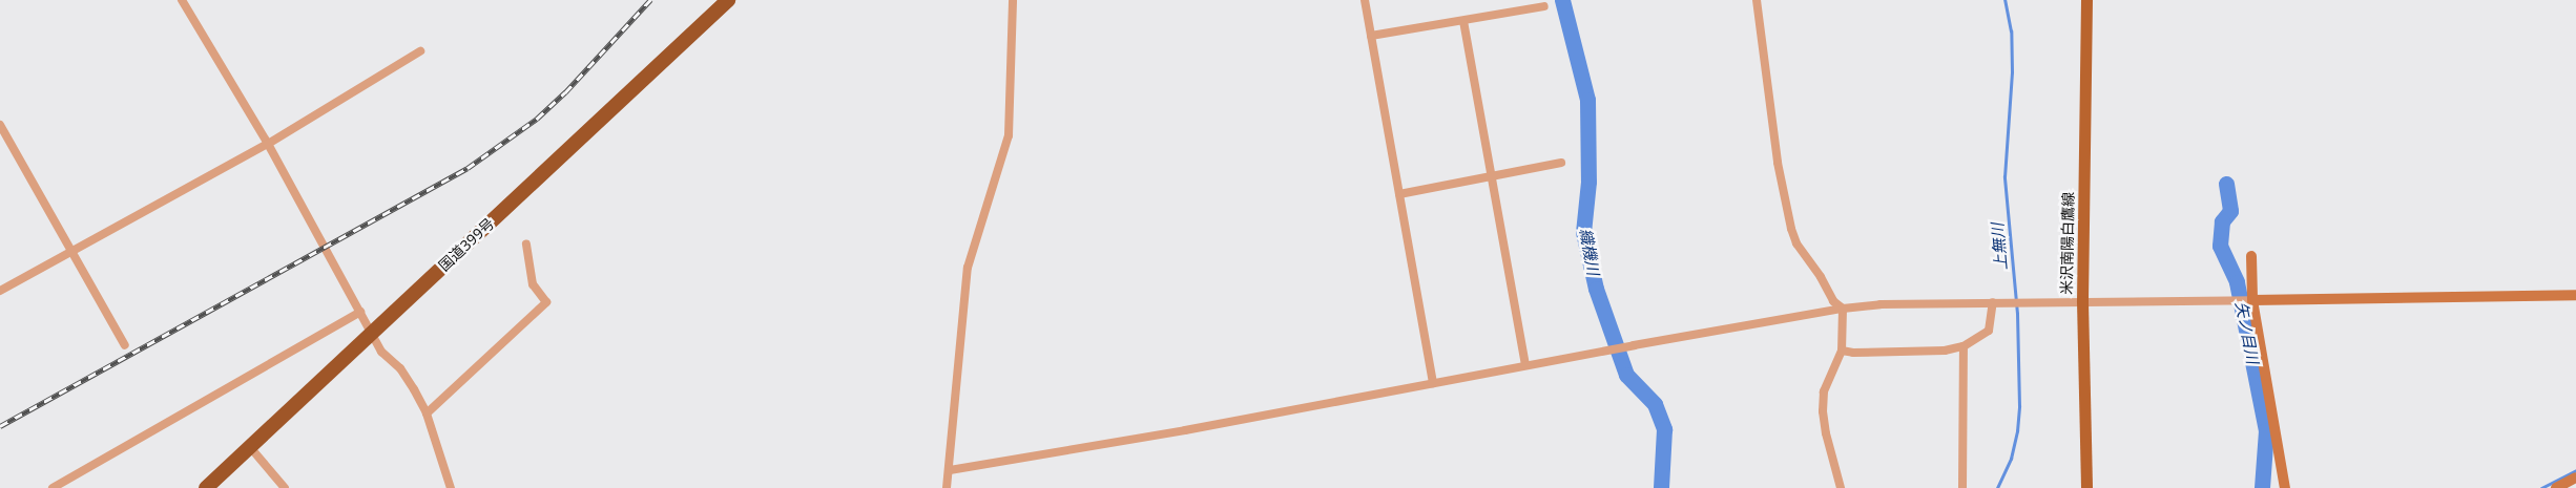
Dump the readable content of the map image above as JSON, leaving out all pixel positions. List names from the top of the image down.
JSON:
{
  "streets": {
    "highway": ["国道399号"],
    "main road": ["米沢南陽白鷹線"]
  },
  "water": ["上無川", "織機川", "矢ノ目川"]
}
